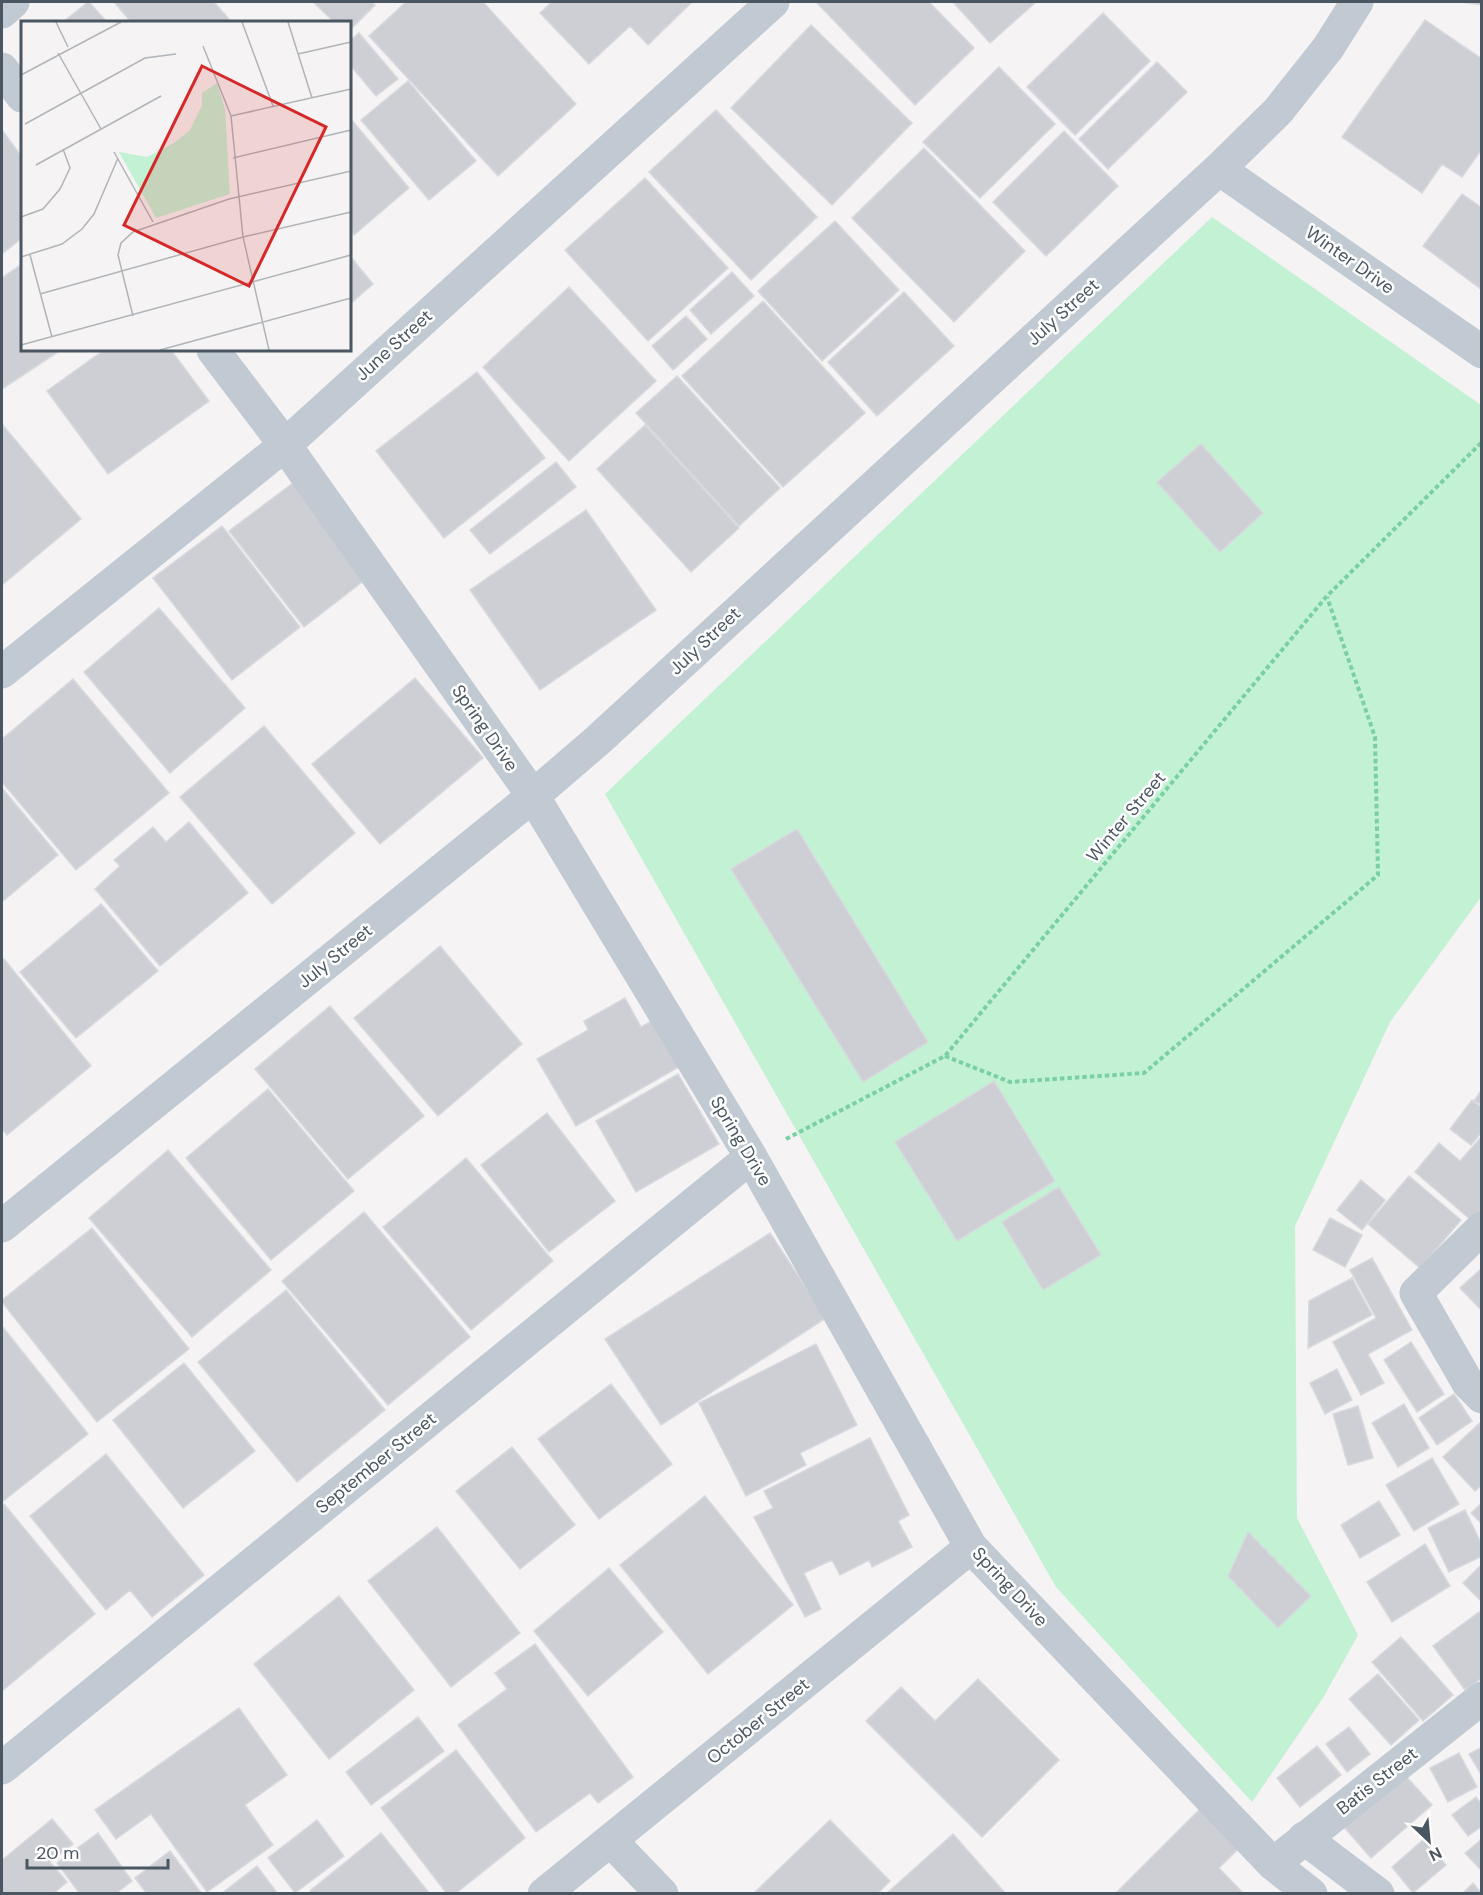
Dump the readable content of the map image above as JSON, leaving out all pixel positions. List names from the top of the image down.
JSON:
{
  "streets": {
    "street": [
      "Winter Drive",
      "July Street",
      "June Street",
      "Spring Drive",
      "September Street",
      "October Street",
      "Batis Street"
    ],
    "path": ["Winter Street"]
  },
  "crossings": [
    ["Winter Drive", "July Street"],
    ["July Street", "Spring Drive"],
    ["June Street", "Spring Drive"],
    ["Spring Drive", "Winter Street"],
    ["Spring Drive", "September Street"],
    ["Spring Drive", "October Street"],
    ["Spring Drive", "Batis Street"],
    ["Winter Street", "September Street"]
  ],
  "scale_bar": "20 m",
  "north": "bottom right"
}
